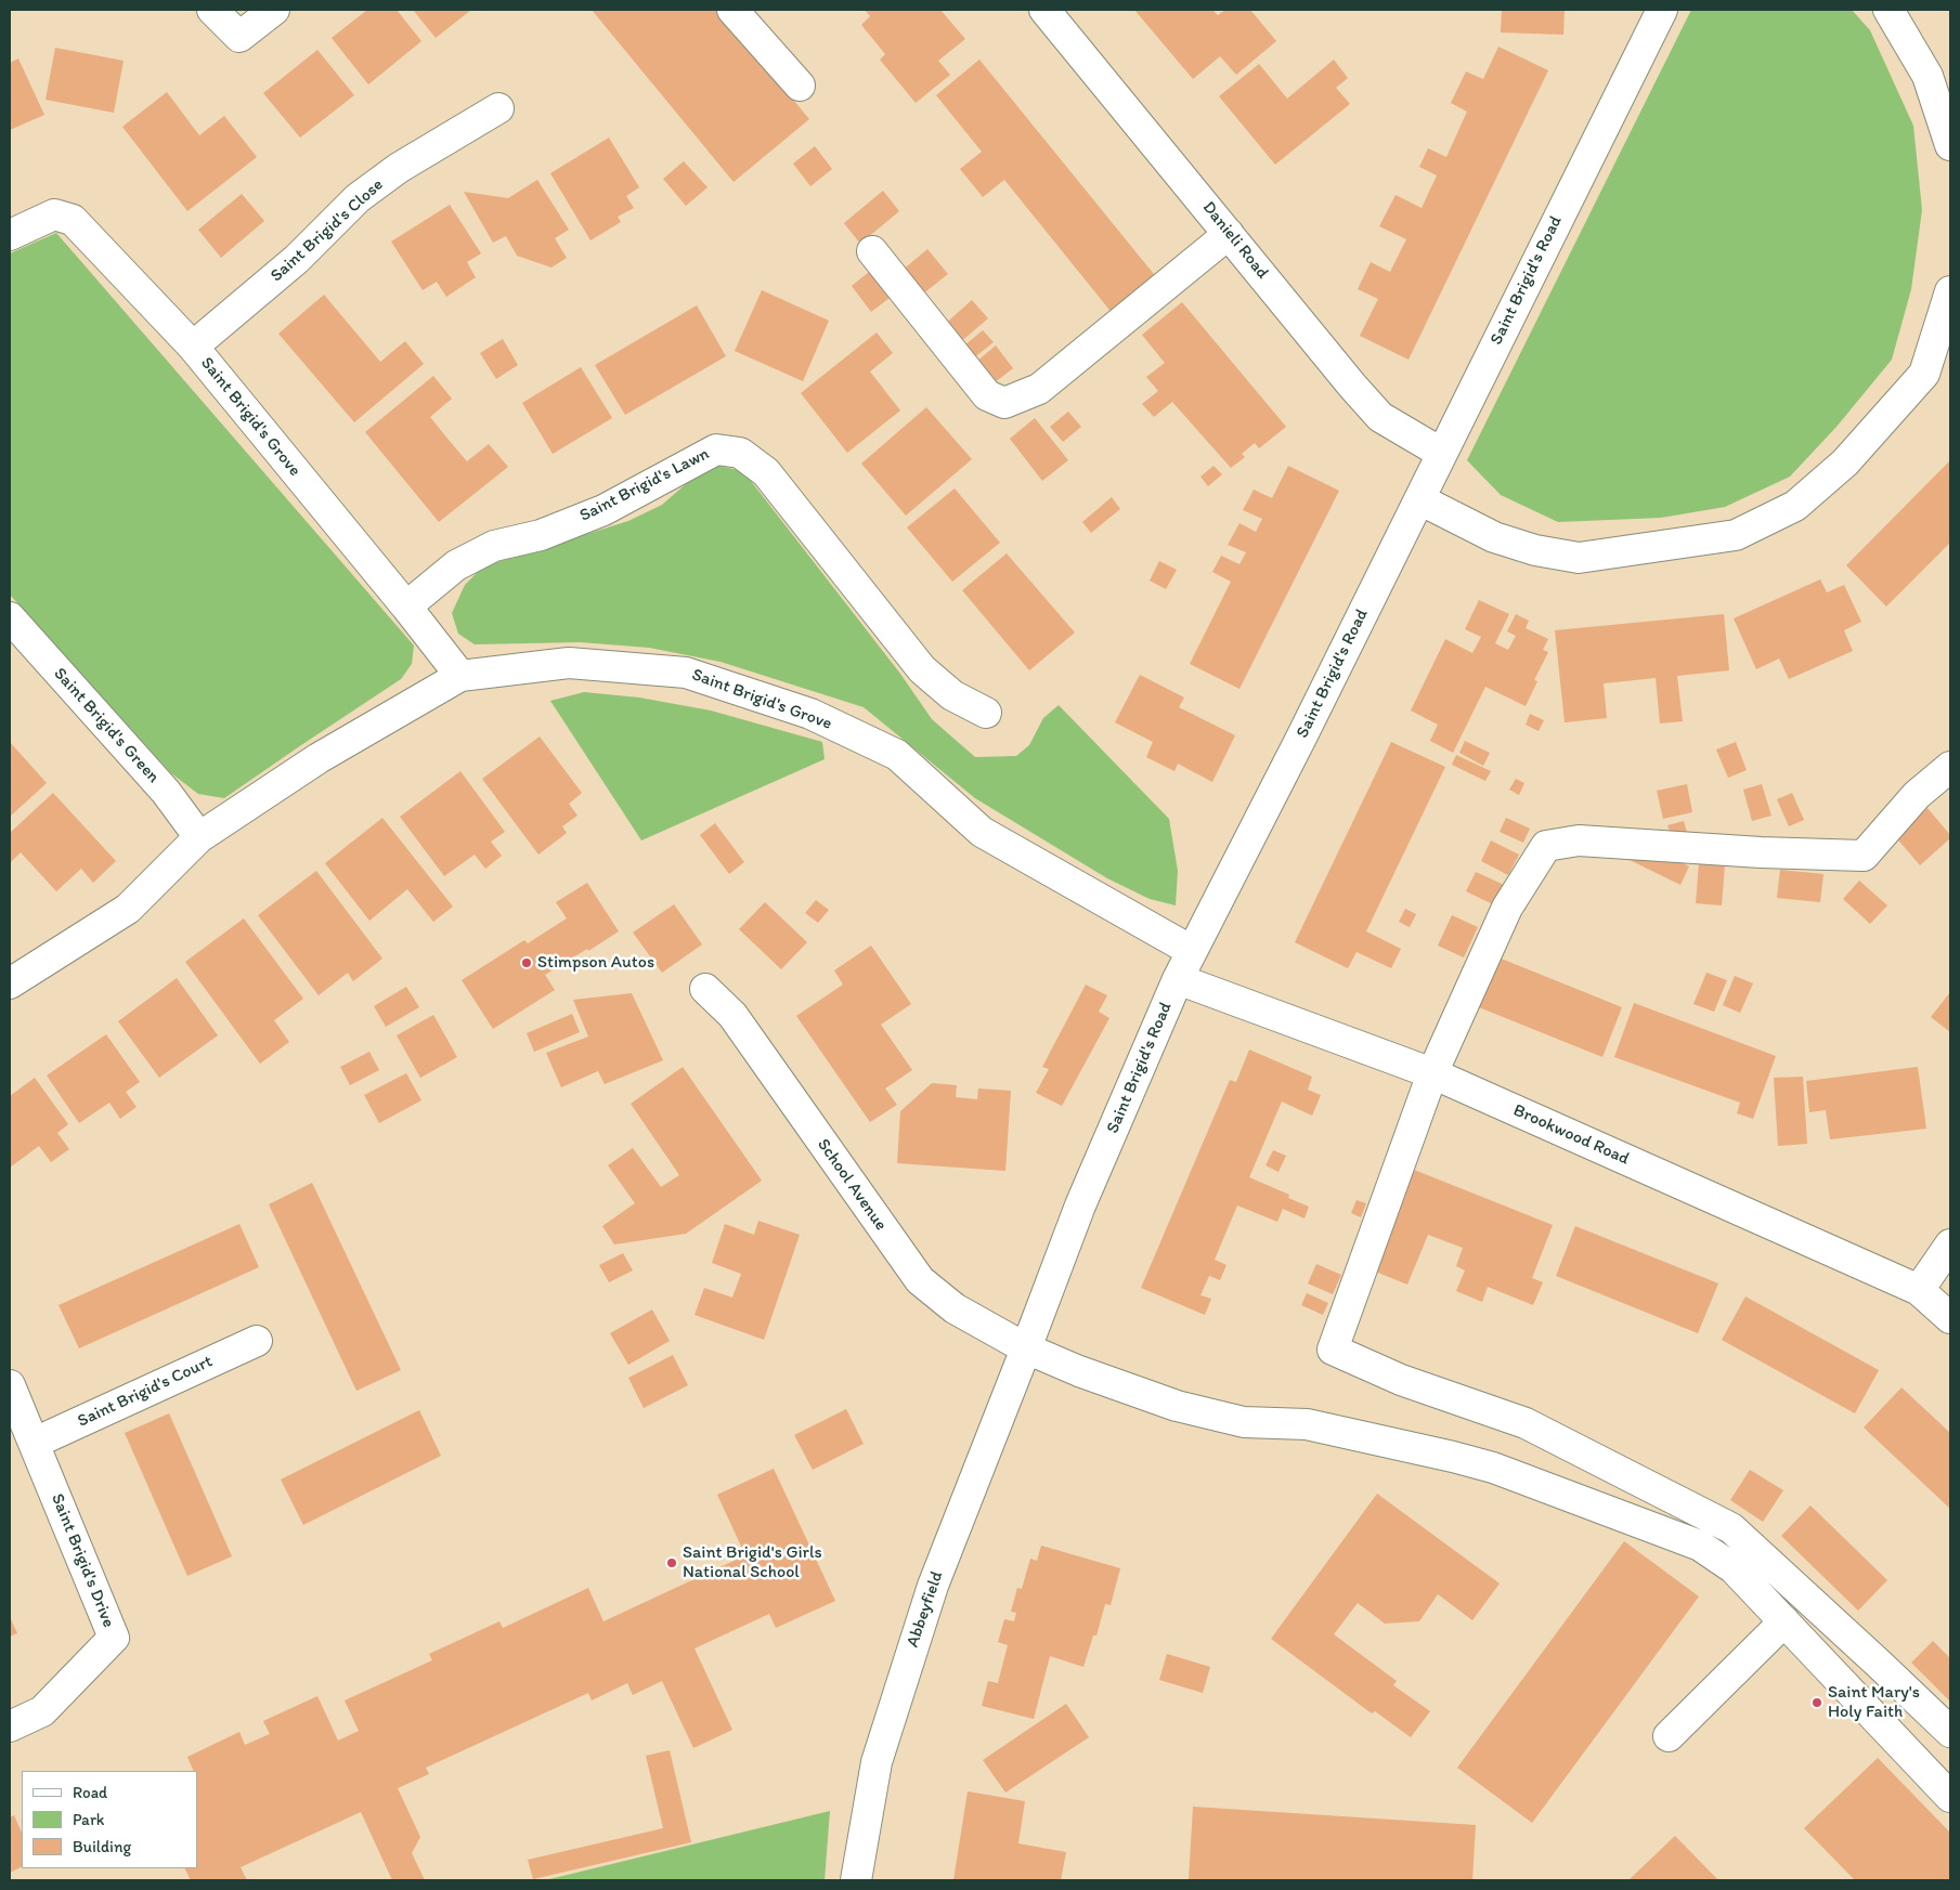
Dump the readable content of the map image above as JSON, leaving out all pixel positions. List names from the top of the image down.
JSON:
{
  "streets": {
    "street": [
      "Saint Brigid's Close",
      "Danieli Road",
      "Saint Brigid's Road",
      "Saint Brigid's Grove",
      "Saint Brigid's Lawn",
      "Saint Brigid's Green",
      "Brookwood Road",
      "School Avenue",
      "Saint Brigid's Court",
      "Saint Brigid's Drive",
      "Abbeyfield"
    ]
  },
  "crossings": [
    ["Saint Brigid's Close", "Saint Brigid's Grove"],
    ["Danieli Road", "Saint Brigid's Road"],
    ["Saint Brigid's Road", "Saint Brigid's Grove"],
    ["Saint Brigid's Road", "Brookwood Road"],
    ["Saint Brigid's Road", "School Avenue"],
    ["Saint Brigid's Road", "Abbeyfield"],
    ["Saint Brigid's Grove", "Saint Brigid's Lawn"],
    ["Saint Brigid's Grove", "Saint Brigid's Green"],
    ["School Avenue", "Abbeyfield"],
    ["Saint Brigid's Court", "Saint Brigid's Drive"]
  ],
  "places": ["Stimpson Autos", "Saint Brigid's Girls National School", "Saint Mary's Holy Faith"],
  "legend": ["Road", "Park", "Building"]
}
